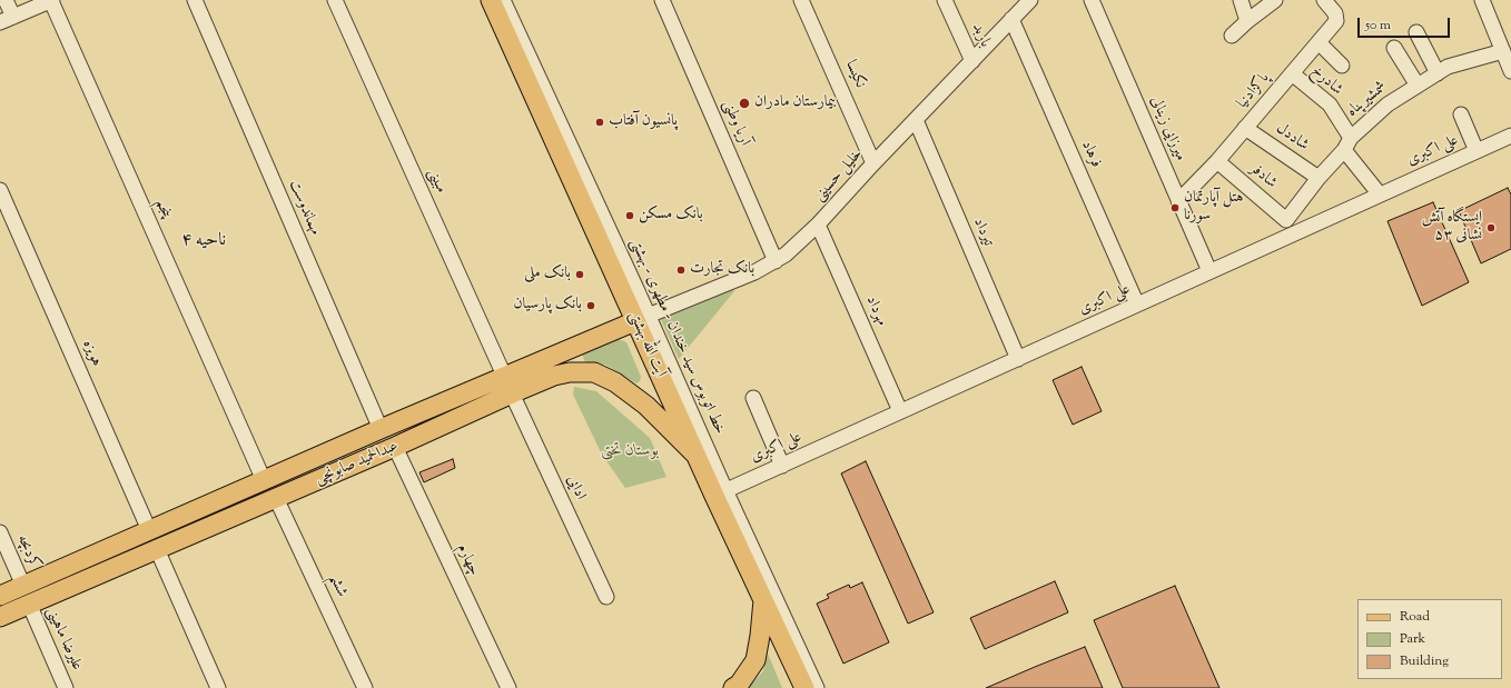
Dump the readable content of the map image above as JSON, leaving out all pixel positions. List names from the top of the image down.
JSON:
{
  "streets": {
    "main road": ["آیت الله بهشتی", "عبدالحمید صابونچی"],
    "street": [
      "باربد",
      "نکیسا",
      "شادرخ",
      "پاکزادنیا",
      "شمشیرپناه",
      "آریا وطنی",
      "میرزایی زینالی",
      "شاددل",
      "علی‌ اکبری",
      "فرهاد",
      "خلیل حسینی",
      "شادفر",
      "مبینی",
      "مهماندوست",
      "پنجم",
      "تیرداد",
      "مهرداد",
      "خط اتوبوس سید خندان - مطهری - بهشتی",
      "هویزه",
      "ادایی",
      "کردبچه",
      "چهارم",
      "ششم",
      "علیرضا ماهینی"
    ]
  },
  "crossings": [
    ["باربد", "خلیل حسینی"],
    ["نکیسا", "خلیل حسینی"],
    ["شادرخ", "پاکزادنیا"],
    ["شادرخ", "شمشیرپناه"],
    ["شادرخ", "علی‌ اکبری"],
    ["پاکزادنیا", "میرزایی زینالی"],
    ["پاکزادنیا", "شاددل"],
    ["پاکزادنیا", "شادفر"],
    ["شمشیرپناه", "شاددل"],
    ["شمشیرپناه", "شادفر"],
    ["آریا وطنی", "خلیل حسینی"],
    ["میرزایی زینالی", "علی‌ اکبری"],
    ["علی‌ اکبری", "فرهاد"],
    ["علی‌ اکبری", "تیرداد"],
    ["علی‌ اکبری", "مهرداد"],
    ["علی‌ اکبری", "خط اتوبوس سید خندان - مطهری - بهشتی"],
    ["علی‌ اکبری", "آیت الله بهشتی"],
    ["فرهاد", "خلیل حسینی"],
    ["خلیل حسینی", "تیرداد"],
    ["خلیل حسینی", "مهرداد"],
    ["خلیل حسینی", "خط اتوبوس سید خندان - مطهری - بهشتی"],
    ["خلیل حسینی", "آیت الله بهشتی"],
    ["خلیل حسینی", "عبدالحمید صابونچی"],
    ["مبینی", "عبدالحمید صابونچی"],
    ["مبینی", "ادایی"],
    ["مهماندوست", "عبدالحمید صابونچی"],
    ["پنجم", "عبدالحمید صابونچی"],
    ["خط اتوبوس سید خندان - مطهری - بهشتی", "آیت الله بهشتی"],
    ["خط اتوبوس سید خندان - مطهری - بهشتی", "عبدالحمید صابونچی"],
    ["آیت الله بهشتی", "عبدالحمید صابونچی"],
    ["هویزه", "عبدالحمید صابونچی"],
    ["عبدالحمید صابونچی", "ادایی"],
    ["عبدالحمید صابونچی", "کردبچه"],
    ["عبدالحمید صابونچی", "چهارم"],
    ["عبدالحمید صابونچی", "ششم"],
    ["عبدالحمید صابونچی", "علیرضا ماهینی"]
  ],
  "districts": ["ناحیه ۴"],
  "parks": ["بوستان تختی"],
  "places": [
    "بیمارستان مادران",
    "پانسیون آفتاب",
    "هتل آپارتمان سورنا",
    "بانک مسکن",
    "ایستگاه آتش نشانی ۵۳",
    "بانک تجارت",
    "بانک ملی",
    "بانک پارسیان"
  ],
  "legend": ["Road", "Park", "Building"],
  "scale_bar": "50 m"
}
